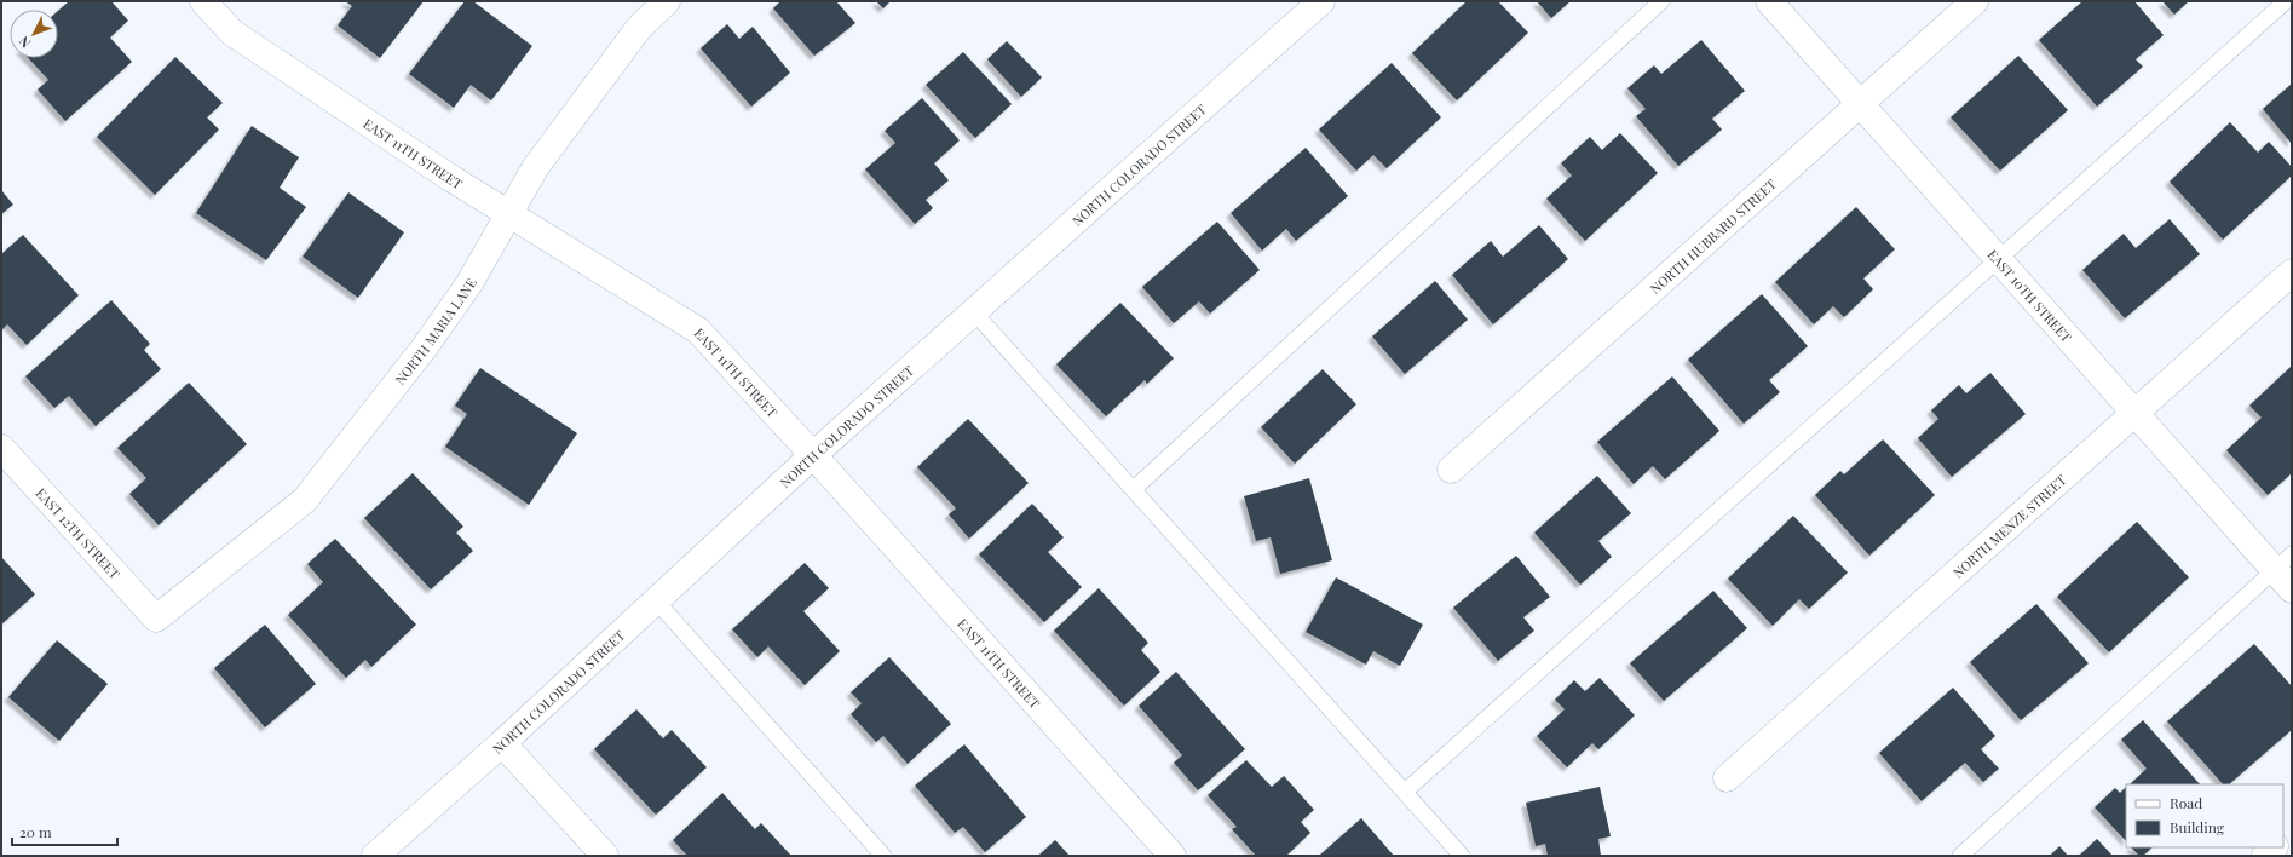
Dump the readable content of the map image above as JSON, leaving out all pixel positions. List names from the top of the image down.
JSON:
{
  "streets": {
    "street": [
      "EAST 11TH STREET",
      "NORTH COLORADO STREET",
      "NORTH HUBBARD STREET",
      "EAST 10TH STREET",
      "NORTH MARIA LANE",
      "NORTH MENZE STREET",
      "EAST 12TH STREET"
    ]
  },
  "crossings": [
    ["EAST 11TH STREET", "NORTH COLORADO STREET"],
    ["EAST 11TH STREET", "NORTH MARIA LANE"],
    ["NORTH HUBBARD STREET", "EAST 10TH STREET"],
    ["EAST 10TH STREET", "NORTH MENZE STREET"],
    ["NORTH MARIA LANE", "EAST 12TH STREET"]
  ],
  "legend": ["Road", "Building"],
  "scale_bar": "20 m",
  "north": "bottom left"
}
